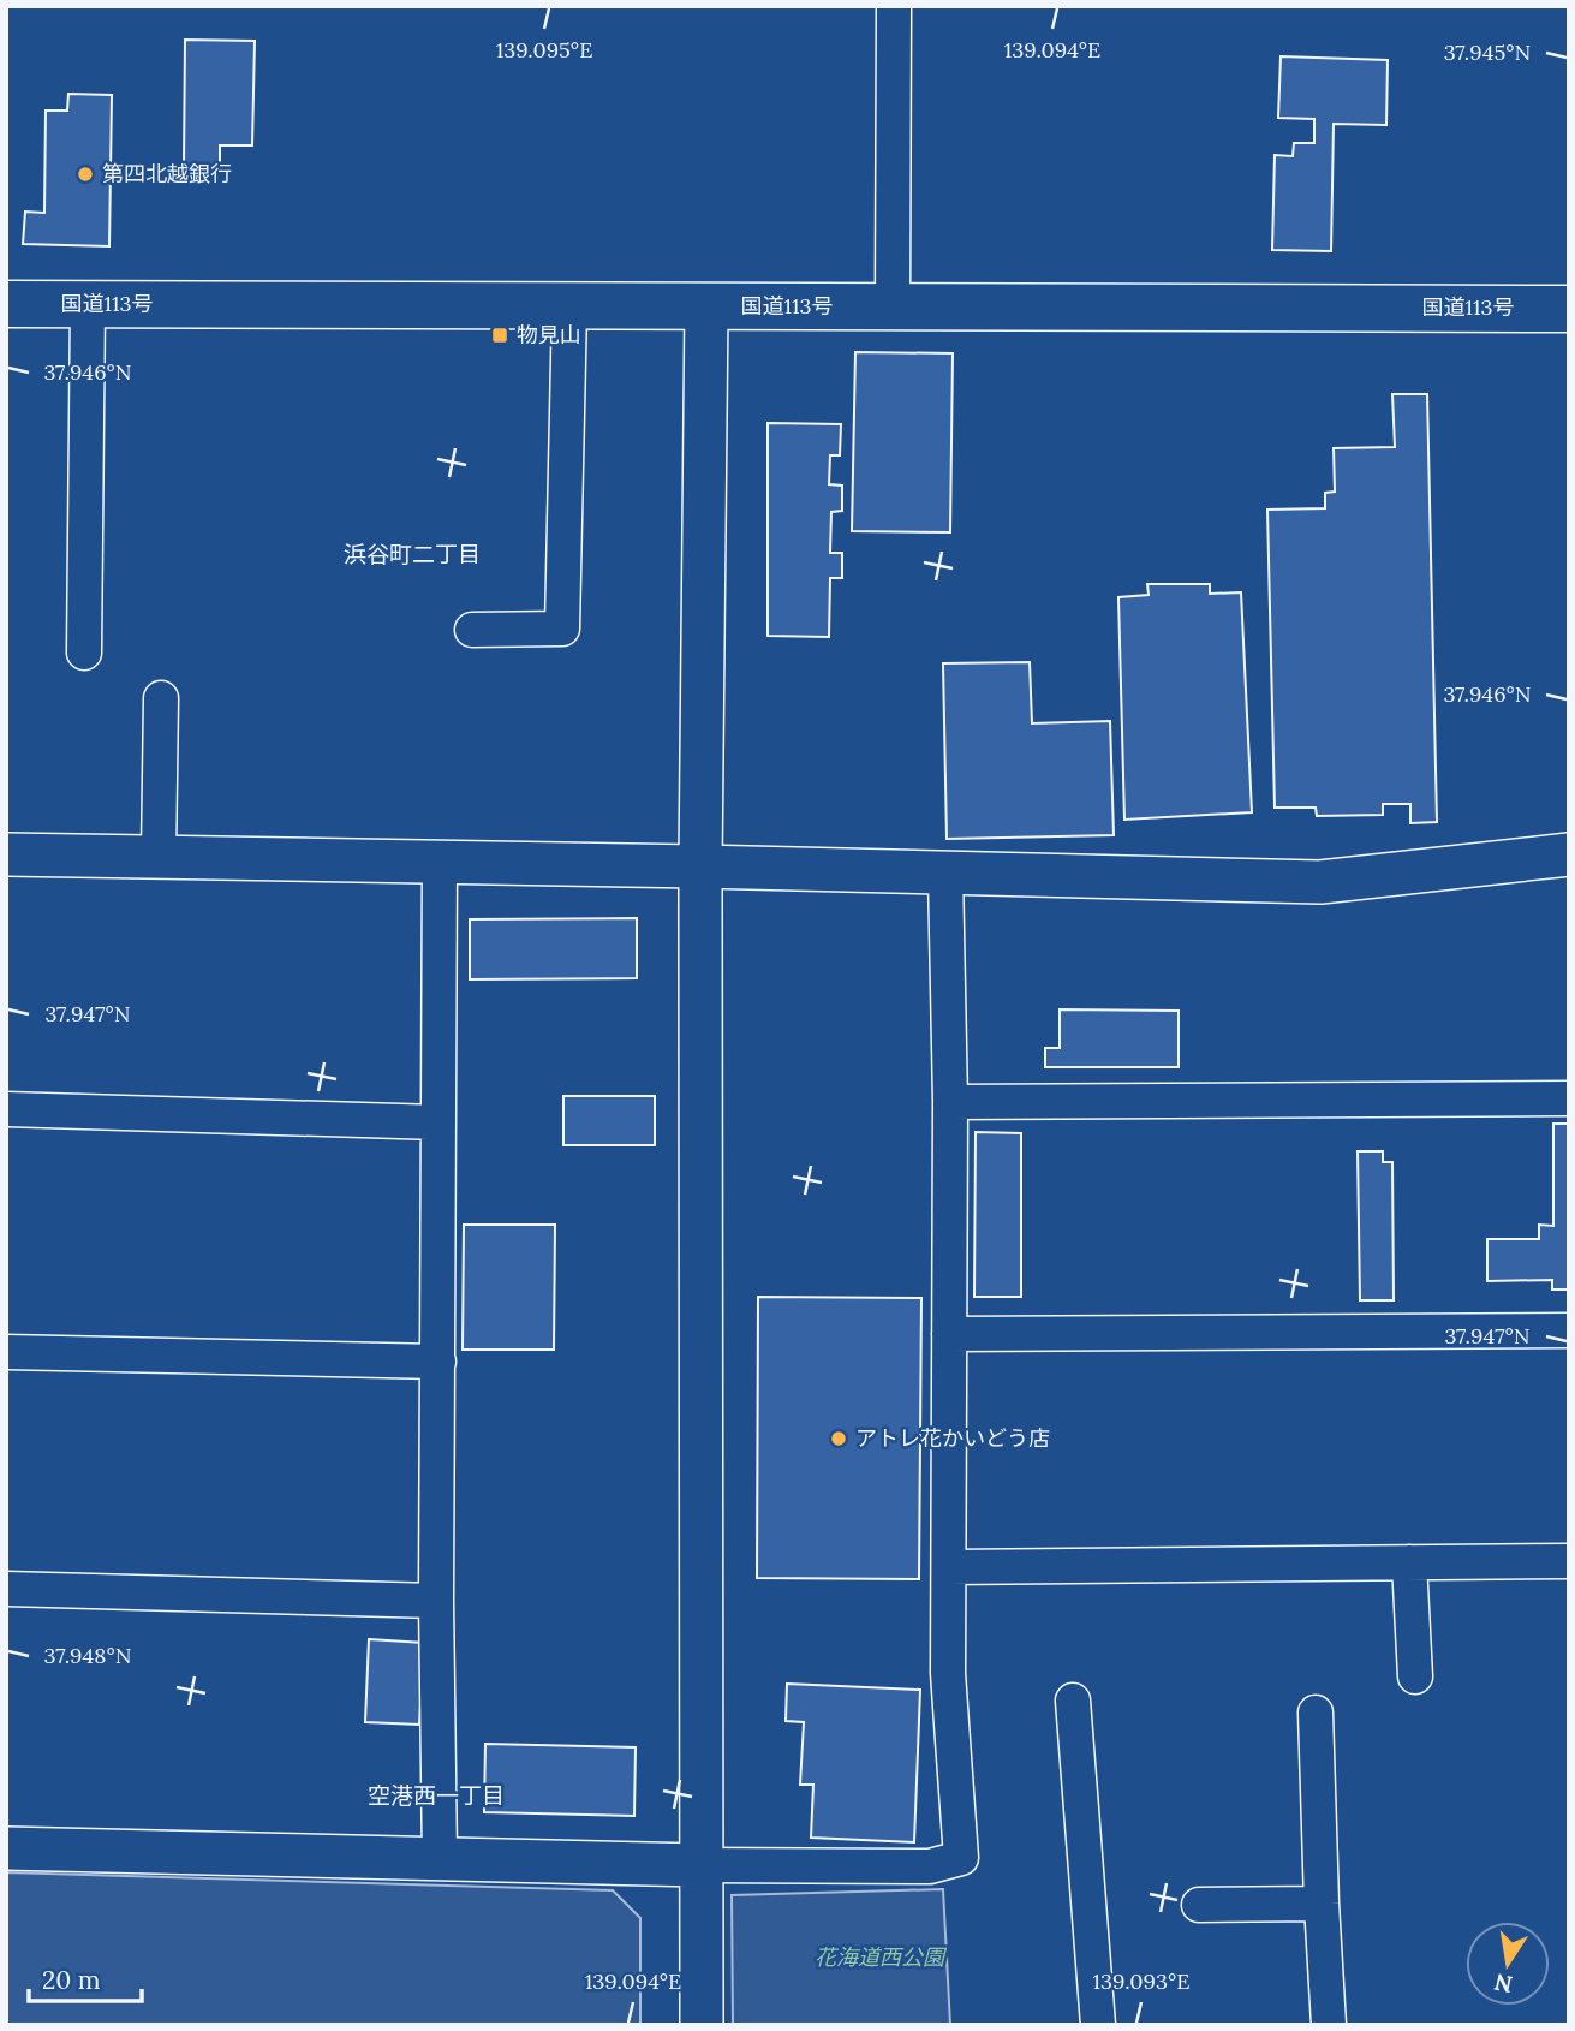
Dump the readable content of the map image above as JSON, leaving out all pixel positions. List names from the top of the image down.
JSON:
{
  "streets": {
    "highway": ["国道113号"]
  },
  "districts": ["浜谷町二丁目", "空港西一丁目"],
  "parks": ["花海道西公園"],
  "places": {
    "other": ["第四北越銀行", "アトレ花かいどう店"],
    "transit": ["物見山"]
  },
  "scale_bar": "20 m",
  "north": "bottom",
  "coordinates": [
    "139.095°E",
    "139.094°E",
    "37.945°N",
    "37.946°N",
    "37.947°N",
    "37.948°N",
    "139.093°E"
  ]
}
